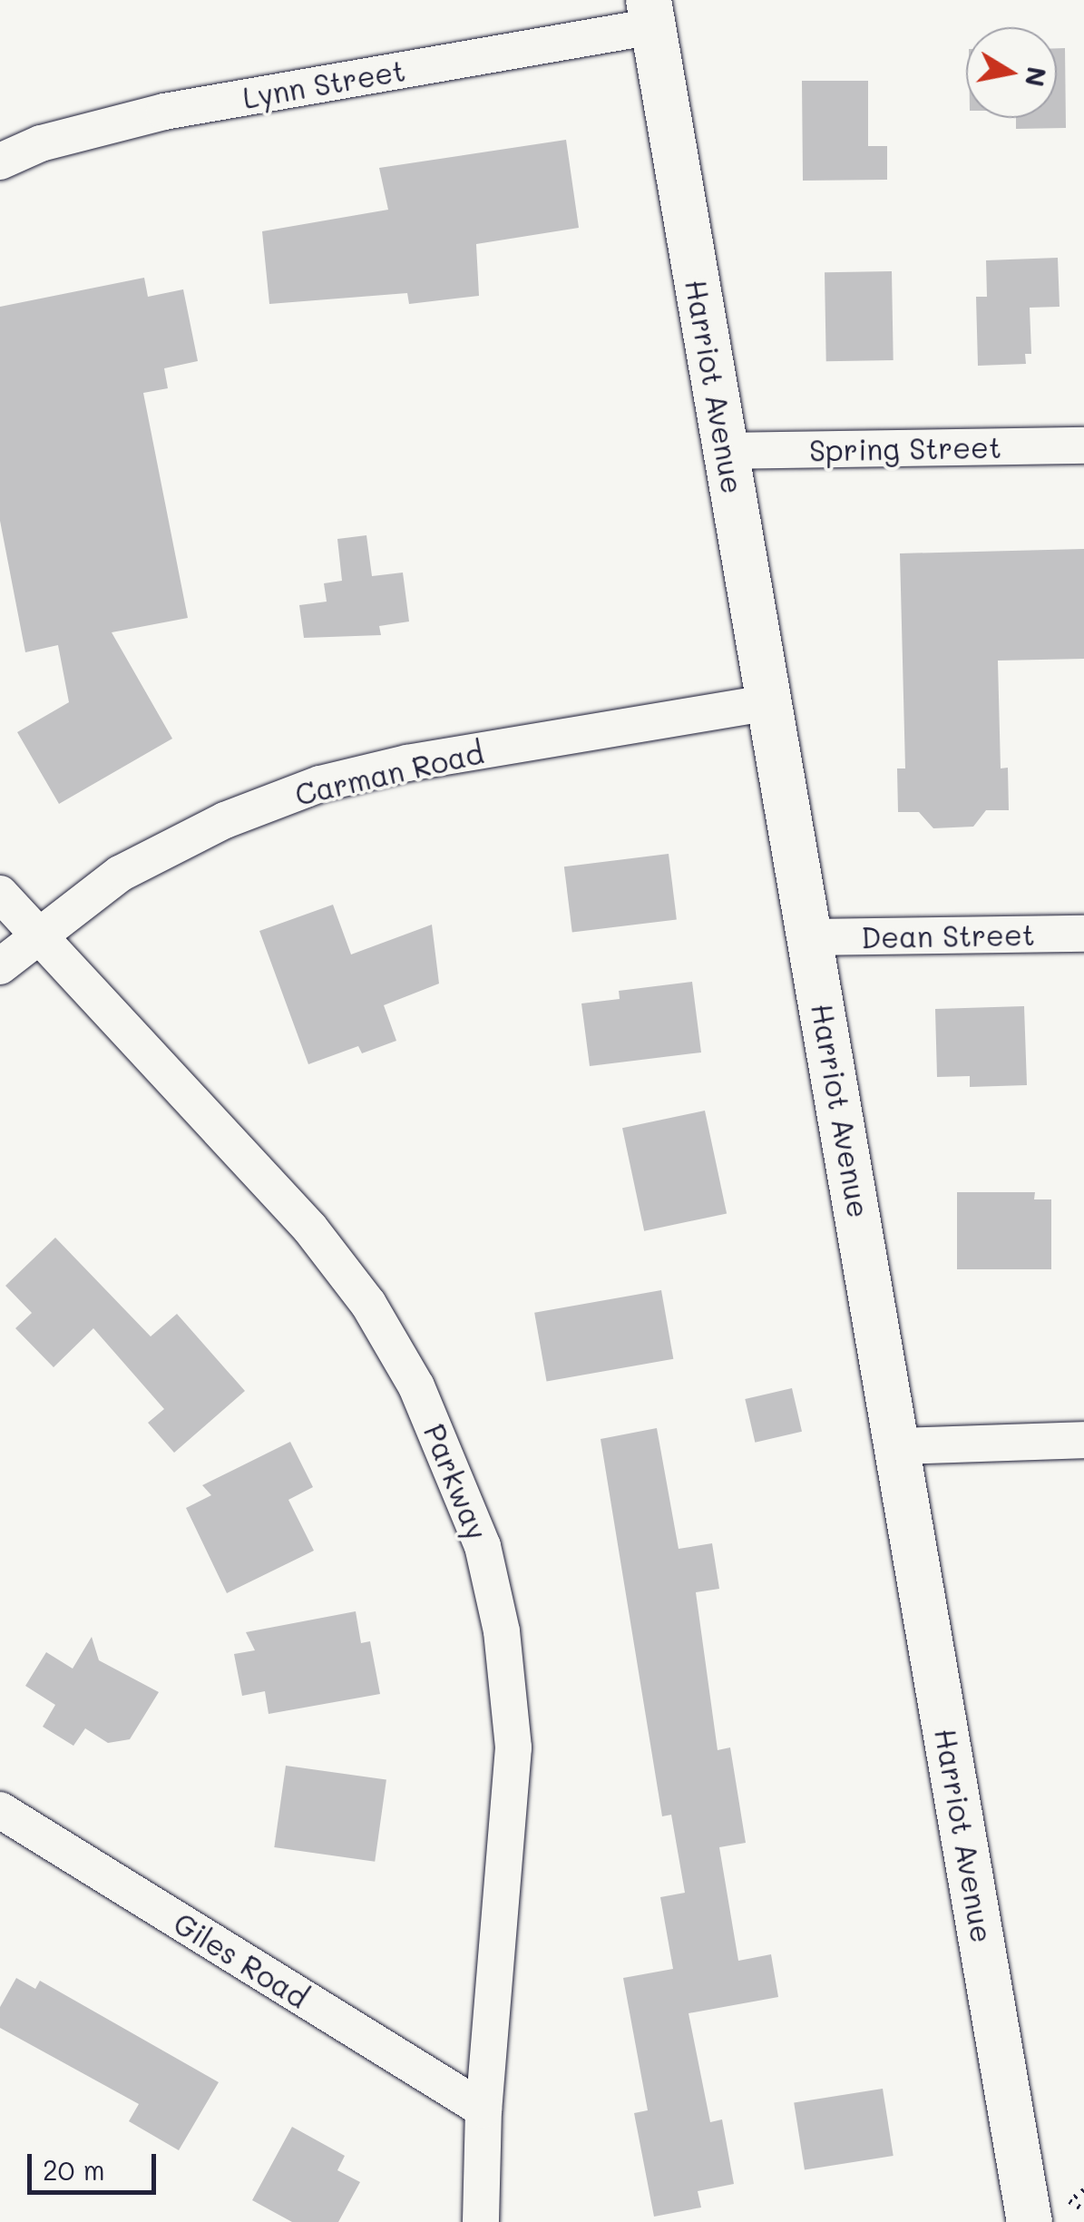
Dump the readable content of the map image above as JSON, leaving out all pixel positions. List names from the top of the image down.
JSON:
{
  "streets": {
    "street": [
      "Lynn Street",
      "Harriot Avenue",
      "Spring Street",
      "Carman Road",
      "Dean Street",
      "Parkway",
      "Giles Road"
    ]
  },
  "crossings": [
    ["Lynn Street", "Harriot Avenue"],
    ["Harriot Avenue", "Spring Street"],
    ["Harriot Avenue", "Carman Road"],
    ["Harriot Avenue", "Dean Street"],
    ["Carman Road", "Parkway"],
    ["Parkway", "Giles Road"]
  ],
  "scale_bar": "20 m",
  "north": "right"
}
